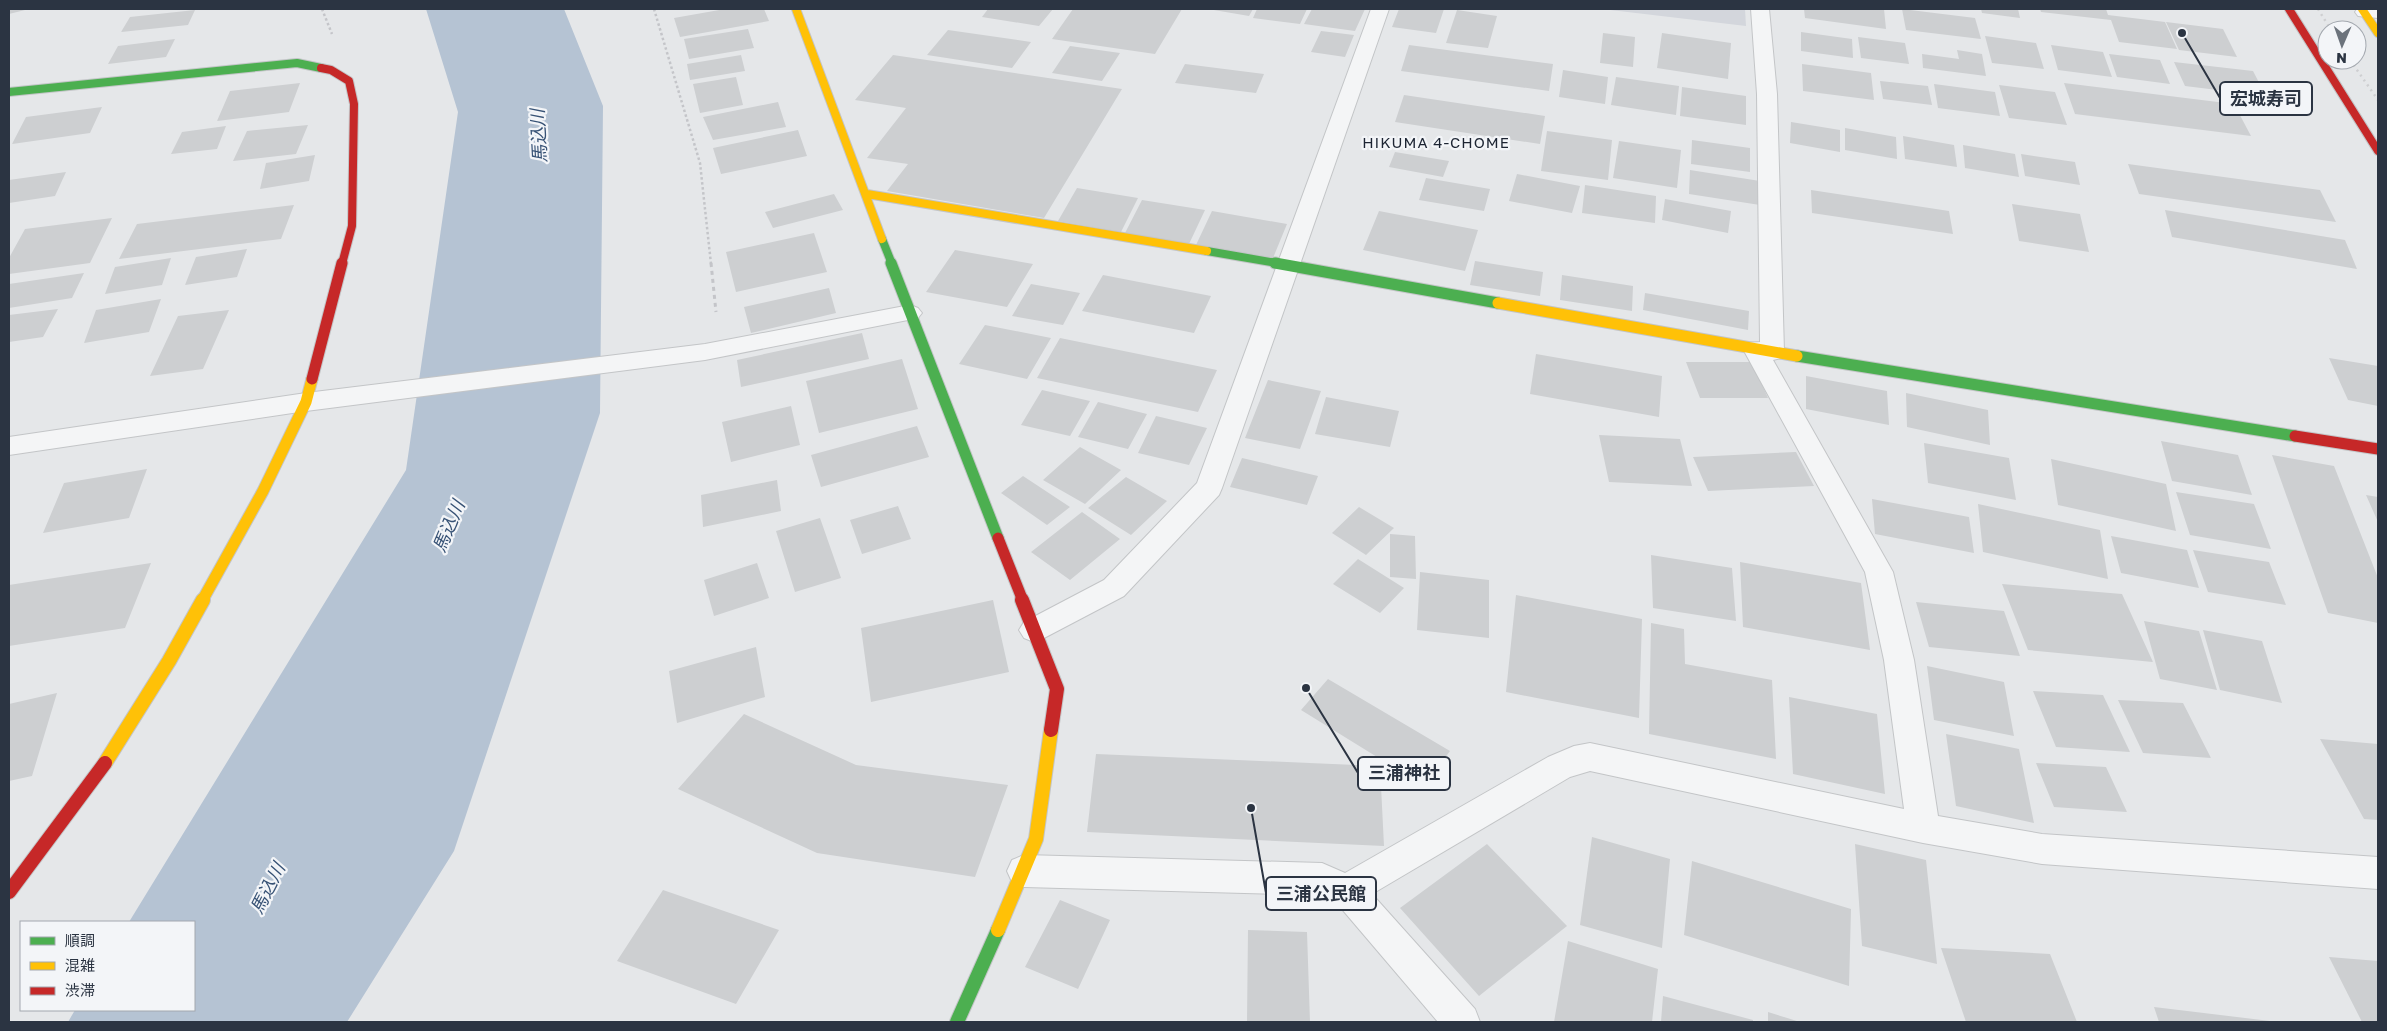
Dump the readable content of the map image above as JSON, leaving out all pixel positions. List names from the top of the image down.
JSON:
{
  "districts": ["HIKUMA 4-CHOME"],
  "water": ["馬込川"],
  "places": ["宏城寿司", "三浦神社", "三浦公民館"],
  "legend": ["順調", "混雑", "渋滞"],
  "north": "bottom"
}
